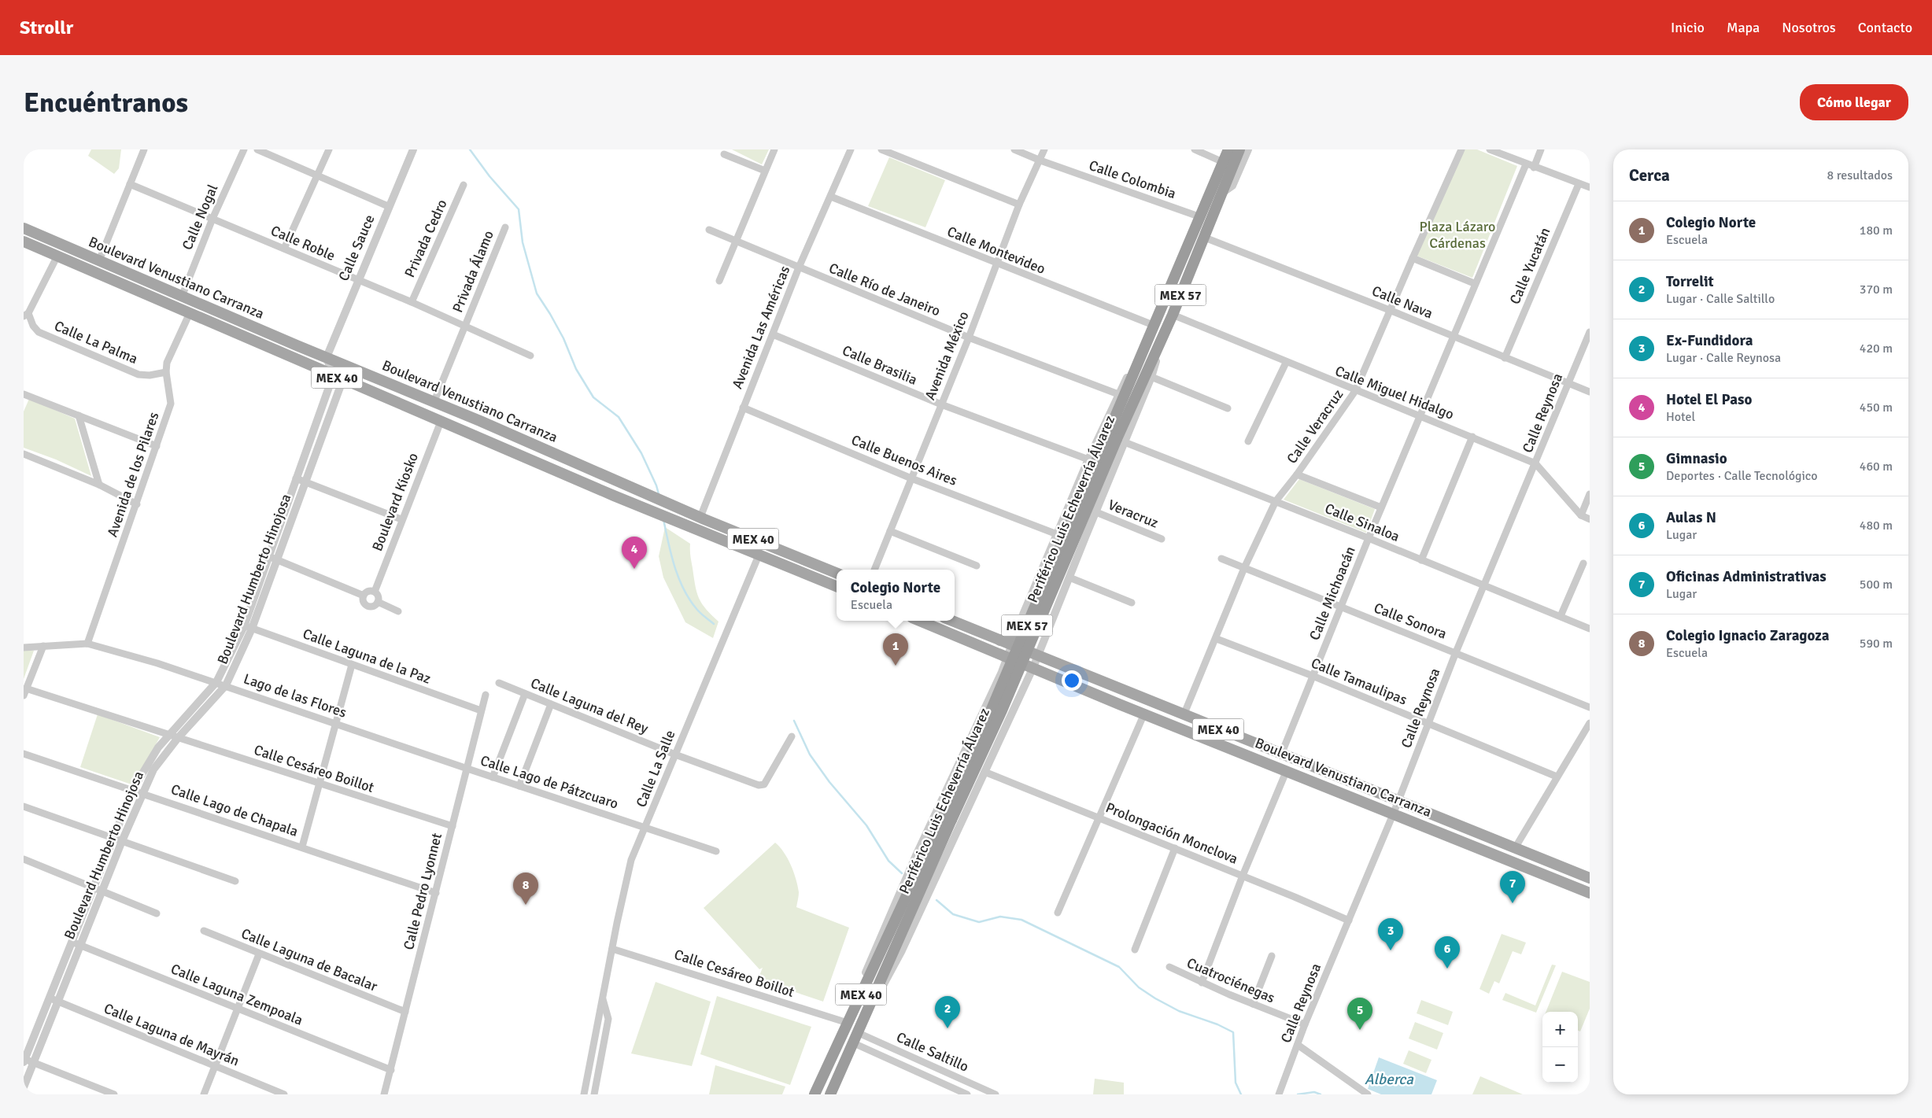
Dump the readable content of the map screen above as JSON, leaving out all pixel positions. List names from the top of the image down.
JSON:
{
  "streets": {
    "highway": ["MEX 57", "MEX 40", "Periférico Luis Echeverría Álvarez"],
    "main road": ["Boulevard Venustiano Carranza"],
    "street": [
      "Calle Colombia",
      "Calle Nogal",
      "Privada Cedro",
      "Calle Roble",
      "Calle Sauce",
      "Calle Montevideo",
      "Calle Yucatán",
      "Privada Álamo",
      "Calle Río de Janeiro",
      "Calle Nava",
      "Avenida Las Américas",
      "Calle La Palma",
      "Avenida México",
      "Calle Brasilia",
      "Calle Miguel Hidalgo",
      "Calle Reynosa",
      "Calle Veracruz",
      "Calle Buenos Aires",
      "Avenida de los Pilares",
      "Boulevard Kiosko",
      "Veracruz",
      "Calle Sinaloa",
      "Boulevard Humberto Hinojosa",
      "Calle Michoacán",
      "Calle Sonora",
      "Calle Laguna de la Paz",
      "Calle Tamaulipas",
      "Lago de las Flores",
      "Calle Laguna del Rey",
      "Calle Cesáreo Boillot",
      "Calle La Salle",
      "Calle Lago de Pátzcuaro",
      "Calle Lago de Chapala",
      "Prolongación Monclova",
      "Calle Pedro Lyonnet",
      "Calle Laguna de Bacalar",
      "Cuatrociénegas",
      "Calle Laguna Zempoala",
      "Calle Laguna de Mayrán",
      "Calle Saltillo"
    ]
  },
  "crossings": [
    ["Calle Colombia", "Avenida México"],
    ["Calle Colombia", "Periférico Luis Echeverría Álvarez"],
    ["Calle Nogal", "Calle Roble"],
    ["Calle Nogal", "Boulevard Venustiano Carranza"],
    ["Privada Cedro", "Calle Roble"],
    ["Calle Roble", "Calle Sauce"],
    ["Calle Roble", "Privada Álamo"],
    ["Calle Sauce", "Boulevard Venustiano Carranza"],
    ["Calle Montevideo", "Avenida Las Américas"],
    ["Calle Montevideo", "Avenida México"],
    ["Calle Montevideo", "Periférico Luis Echeverría Álvarez"],
    ["Calle Yucatán", "Calle Nava"],
    ["Privada Álamo", "Boulevard Venustiano Carranza"],
    ["Boulevard Venustiano Carranza", "Avenida Las Américas"],
    ["Boulevard Venustiano Carranza", "Calle Reynosa"],
    ["Boulevard Venustiano Carranza", "Calle Veracruz"],
    ["Boulevard Venustiano Carranza", "Avenida de los Pilares"],
    ["Boulevard Venustiano Carranza", "Boulevard Kiosko"],
    ["Boulevard Venustiano Carranza", "Periférico Luis Echeverría Álvarez"],
    ["Boulevard Venustiano Carranza", "Boulevard Humberto Hinojosa"],
    ["Boulevard Venustiano Carranza", "Calle Michoacán"],
    ["Boulevard Venustiano Carranza", "Calle La Salle"],
    ["Calle Río de Janeiro", "Avenida Las Américas"],
    ["Calle Río de Janeiro", "Avenida México"],
    ["Calle Río de Janeiro", "Periférico Luis Echeverría Álvarez"],
    ["Calle Nava", "Calle Reynosa"],
    ["Calle Nava", "Calle Veracruz"],
    ["Calle Nava", "Periférico Luis Echeverría Álvarez"],
    ["Calle Nava", "Calle Michoacán"],
    ["Avenida Las Américas", "Calle Brasilia"],
    ["Avenida Las Américas", "Calle Buenos Aires"],
    ["Calle La Palma", "Avenida de los Pilares"],
    ["Avenida México", "Calle Brasilia"],
    ["Avenida México", "Calle Buenos Aires"],
    ["Calle Brasilia", "Periférico Luis Echeverría Álvarez"],
    ["Calle Miguel Hidalgo", "Calle Reynosa"],
    ["Calle Miguel Hidalgo", "Calle Veracruz"],
    ["Calle Miguel Hidalgo", "Periférico Luis Echeverría Álvarez"],
    ["Calle Miguel Hidalgo", "Calle Michoacán"],
    ["Calle Reynosa", "Calle Sinaloa"],
    ["Calle Reynosa", "Calle Sonora"],
    ["Calle Reynosa", "Calle Tamaulipas"],
    ["Calle Reynosa", "Prolongación Monclova"],
    ["Calle Reynosa", "Cuatrociénegas"],
    ["Calle Veracruz", "Calle Sinaloa"],
    ["Calle Veracruz", "Calle Sonora"],
    ["Calle Veracruz", "Calle Tamaulipas"],
    ["Calle Buenos Aires", "Periférico Luis Echeverría Álvarez"],
    ["Avenida de los Pilares", "Lago de las Flores"],
    ["Periférico Luis Echeverría Álvarez", "Calle Sinaloa"],
    ["Periférico Luis Echeverría Álvarez", "Calle Cesáreo Boillot"],
    ["Periférico Luis Echeverría Álvarez", "Calle Saltillo"],
    ["Calle Sinaloa", "Calle Michoacán"],
    ["Boulevard Humberto Hinojosa", "Calle Laguna de la Paz"],
    ["Boulevard Humberto Hinojosa", "Lago de las Flores"],
    ["Boulevard Humberto Hinojosa", "Calle Cesáreo Boillot"],
    ["Boulevard Humberto Hinojosa", "Calle Lago de Chapala"],
    ["Boulevard Humberto Hinojosa", "Calle Laguna Zempoala"],
    ["Boulevard Humberto Hinojosa", "Calle Laguna de Mayrán"],
    ["Calle Michoacán", "Calle Sonora"],
    ["Calle Michoacán", "Calle Tamaulipas"],
    ["Calle Laguna de la Paz", "Calle Pedro Lyonnet"],
    ["Lago de las Flores", "Calle Lago de Pátzcuaro"],
    ["Lago de las Flores", "Calle Pedro Lyonnet"],
    ["Calle Laguna del Rey", "Calle La Salle"],
    ["Calle Cesáreo Boillot", "Calle La Salle"],
    ["Calle Cesáreo Boillot", "Calle Pedro Lyonnet"],
    ["Calle La Salle", "Calle Lago de Pátzcuaro"],
    ["Calle Lago de Pátzcuaro", "Calle Pedro Lyonnet"],
    ["Calle Lago de Chapala", "Calle Pedro Lyonnet"],
    ["Calle Pedro Lyonnet", "Calle Laguna de Bacalar"],
    ["Calle Pedro Lyonnet", "Calle Laguna Zempoala"]
  ],
  "water": ["Alberca"],
  "parks": ["Plaza Lázaro Cárdenas"],
  "page": {
    "header": "Strollr",
    "nav": [
      "Inicio",
      "Mapa",
      "Nosotros",
      "Contacto"
    ],
    "buttons": "Cómo llegar",
    "title": "Encuéntranos",
    "heading": ["Cerca", "8 resultados"],
    "list": [
      {
        "mark": "1",
        "name": "Colegio Norte",
        "note": "Escuela",
        "value": "180 m"
      },
      {
        "mark": "2",
        "name": "Torrelit",
        "note": "Lugar · Calle Saltillo",
        "value": "370 m"
      },
      {
        "mark": "3",
        "name": "Ex-Fundidora",
        "note": "Lugar · Calle Reynosa",
        "value": "420 m"
      },
      {
        "mark": "4",
        "name": "Hotel El Paso",
        "note": "Hotel",
        "value": "450 m"
      },
      {
        "mark": "5",
        "name": "Gimnasio",
        "note": "Deportes · Calle Tecnológico",
        "value": "460 m"
      },
      {
        "mark": "6",
        "name": "Aulas N",
        "note": "Lugar",
        "value": "480 m"
      },
      {
        "mark": "7",
        "name": "Oficinas Administrativas",
        "note": "Lugar",
        "value": "500 m"
      },
      {
        "mark": "8",
        "name": "Colegio Ignacio Zaragoza",
        "note": "Escuela",
        "value": "590 m"
      }
    ],
    "pins": [
      "4",
      "1",
      "7",
      "8",
      "3",
      "6",
      "2",
      "5"
    ],
    "popup": ["Colegio Norte", "Escuela"],
    "map_buttons": ["+", "−"]
  }
}
